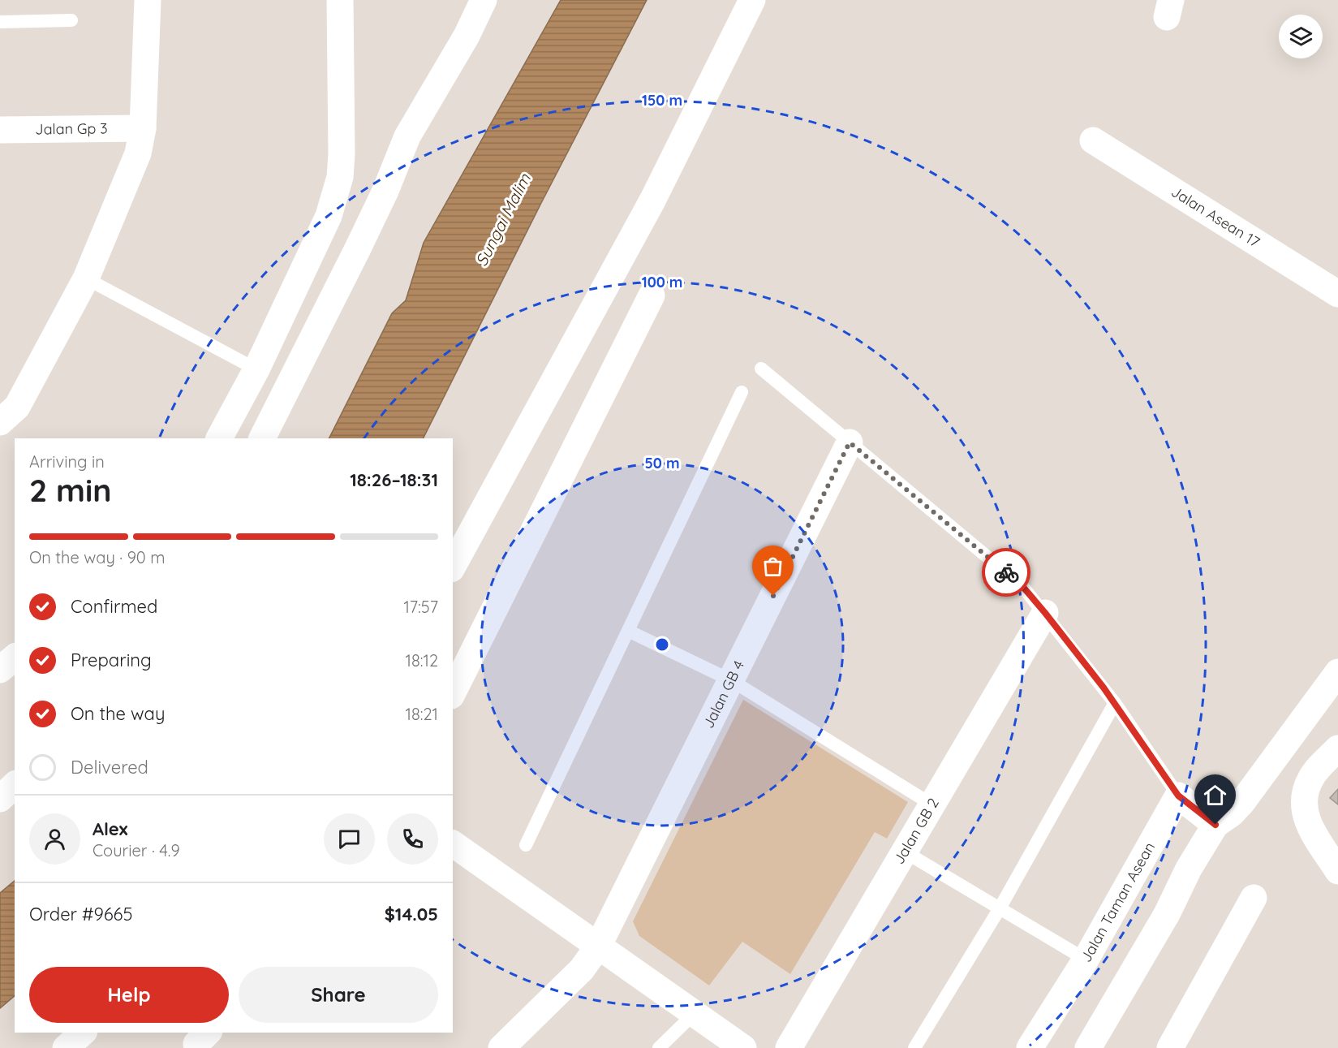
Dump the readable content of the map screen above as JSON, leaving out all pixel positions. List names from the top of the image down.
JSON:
{
  "streets": {
    "street": [
      "Jalan Gp 3",
      "Jalan Asean 17",
      "Jalan GB 4",
      "Jalan GB 2",
      "Jalan Taman Asean"
    ]
  },
  "water": ["Sungai Malim"],
  "page": {
    "heading": ["2 min", "Arriving in", "18:26–18:31"],
    "panel": [
      "Alex",
      "Courier · 4.9",
      "Order #9665",
      "$14.05"
    ],
    "bar": "On the way · 90 m",
    "list": [
      ["Confirmed", "17:57"],
      ["Preparing", "18:12"],
      ["On the way", "18:21"],
      "Delivered"
    ],
    "buttons": ["Help", "Share"]
  },
  "rings": ["150 m", "100 m", "50 m"]
}
